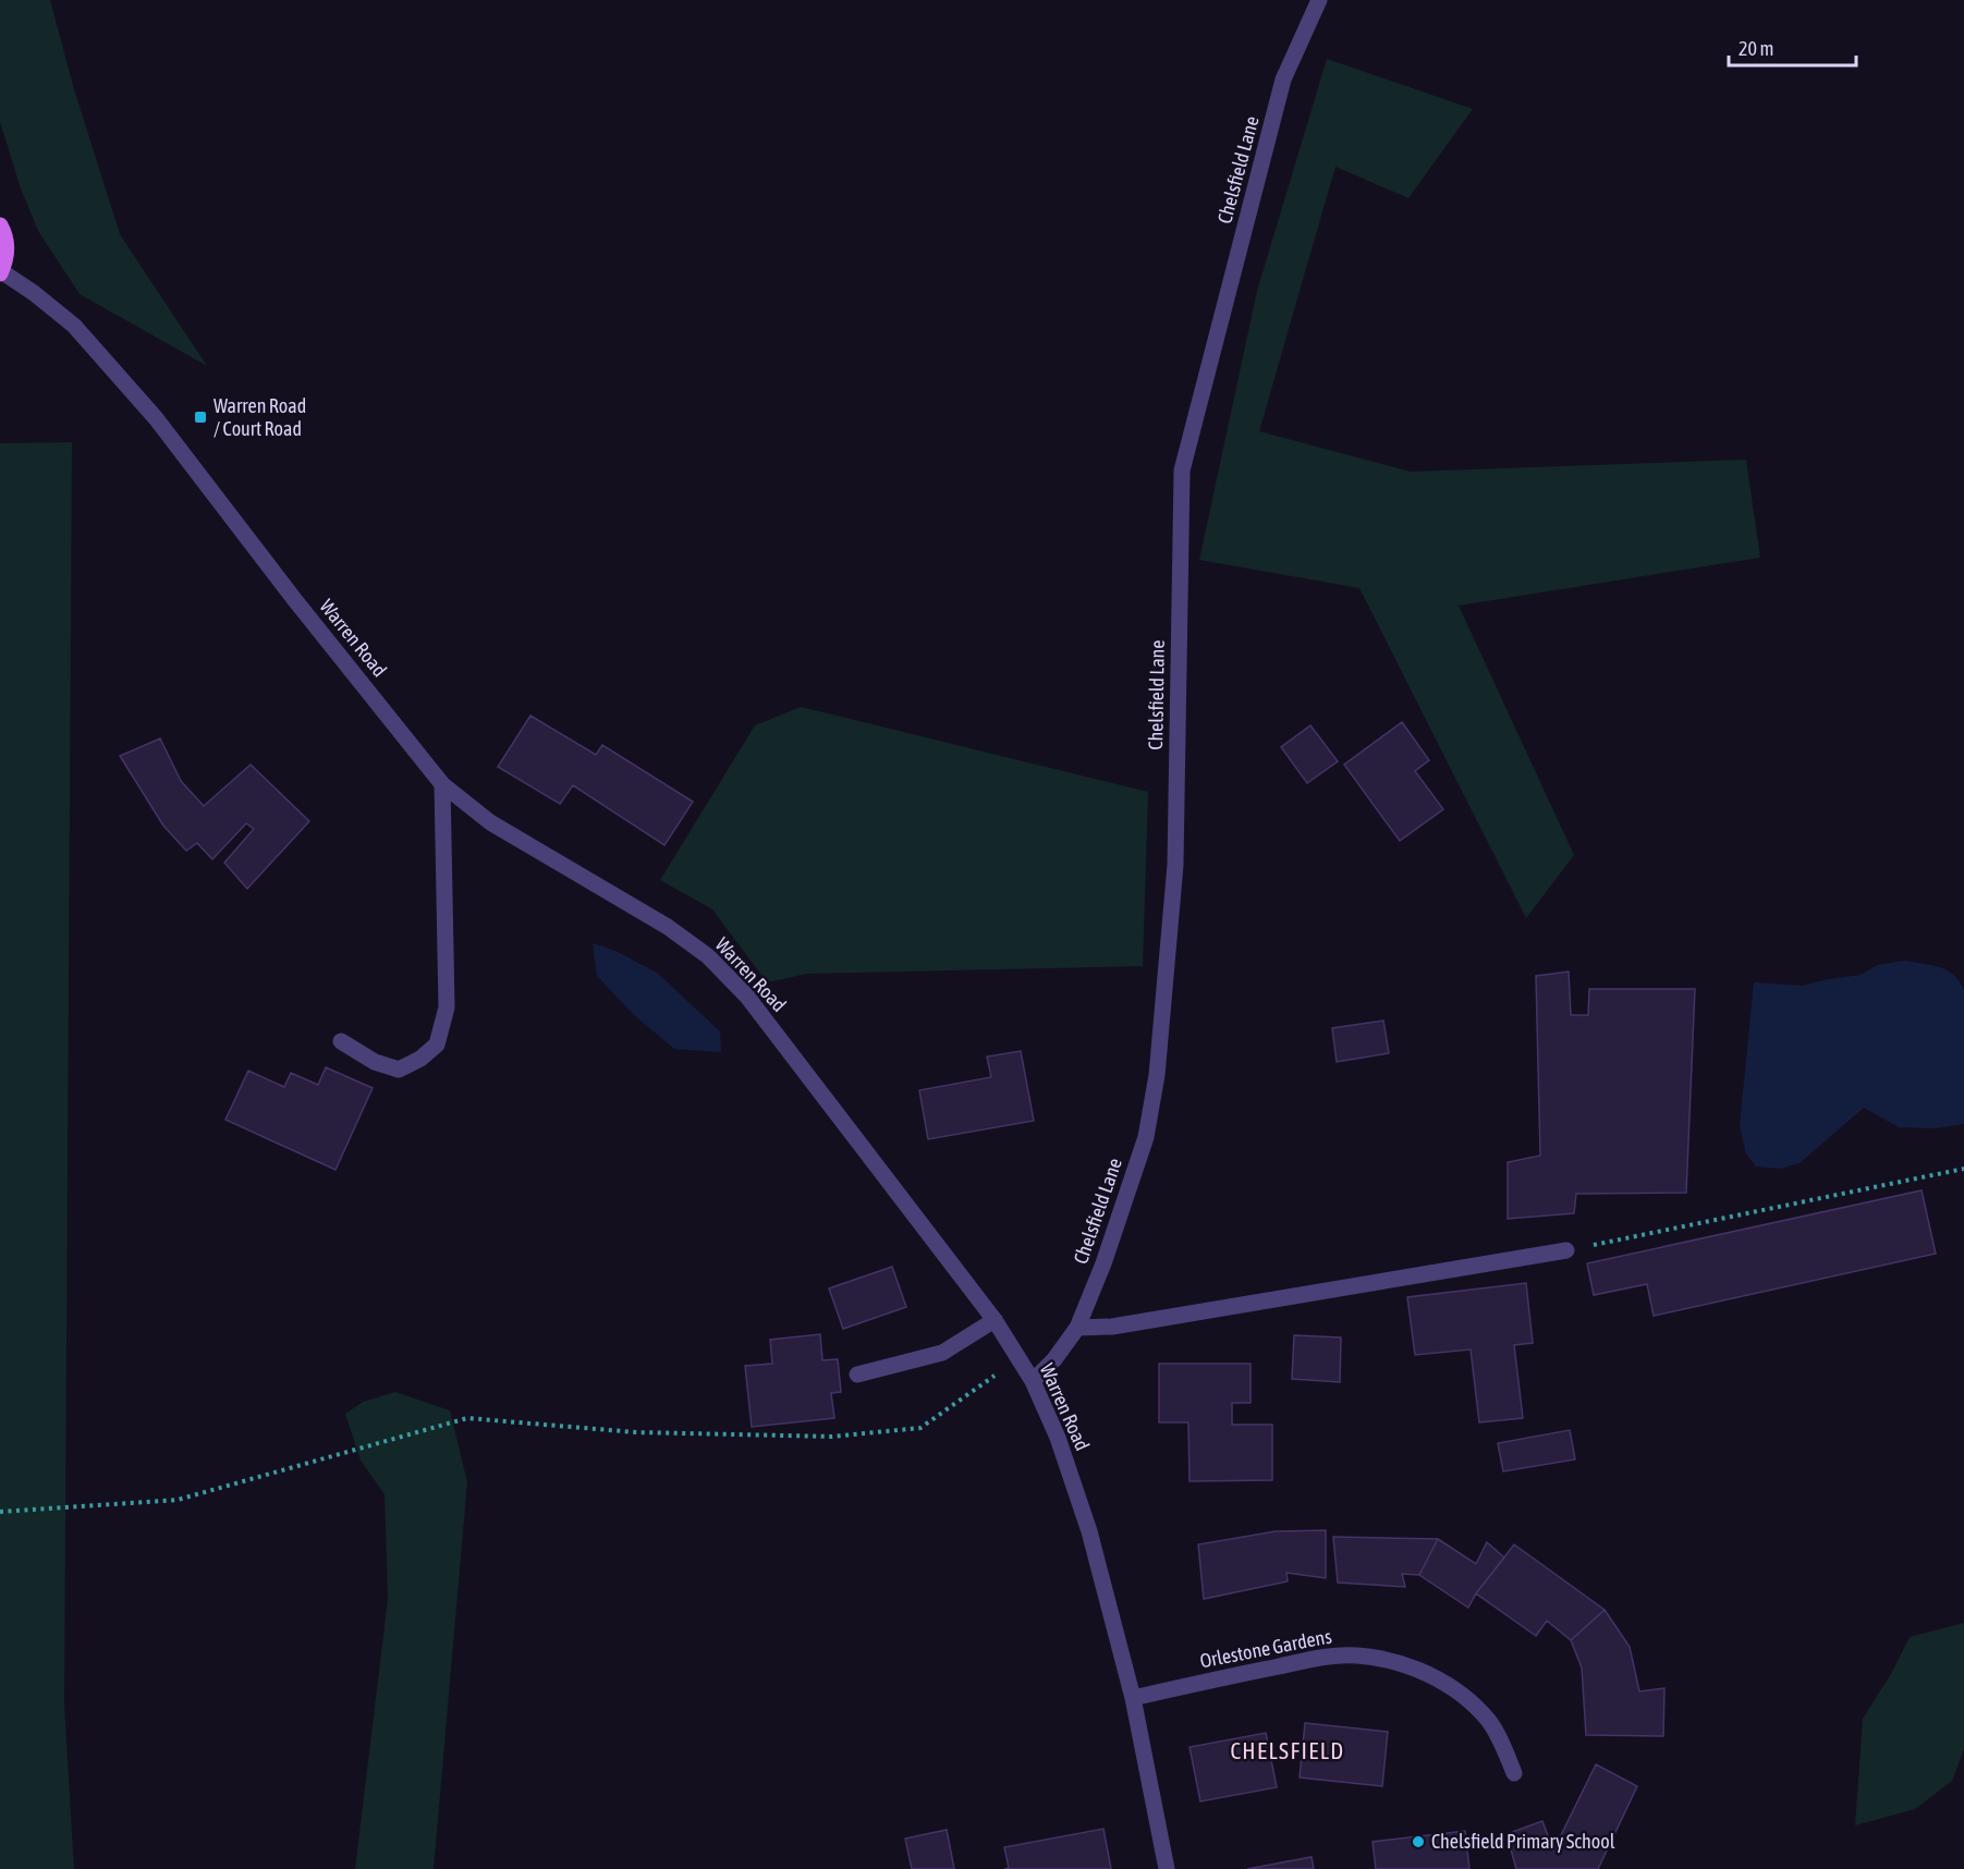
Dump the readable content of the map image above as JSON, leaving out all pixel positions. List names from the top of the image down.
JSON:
{
  "streets": {
    "street": ["Chelsfield Lane", "Warren Road", "Orlestone Gardens"]
  },
  "crossings": [
    ["Chelsfield Lane", "Warren Road"],
    ["Warren Road", "Orlestone Gardens"]
  ],
  "districts": ["CHELSFIELD"],
  "places": {
    "transit": ["Warren Road / Court Road"],
    "other": ["Chelsfield Primary School"]
  },
  "scale_bar": "20 m"
}
